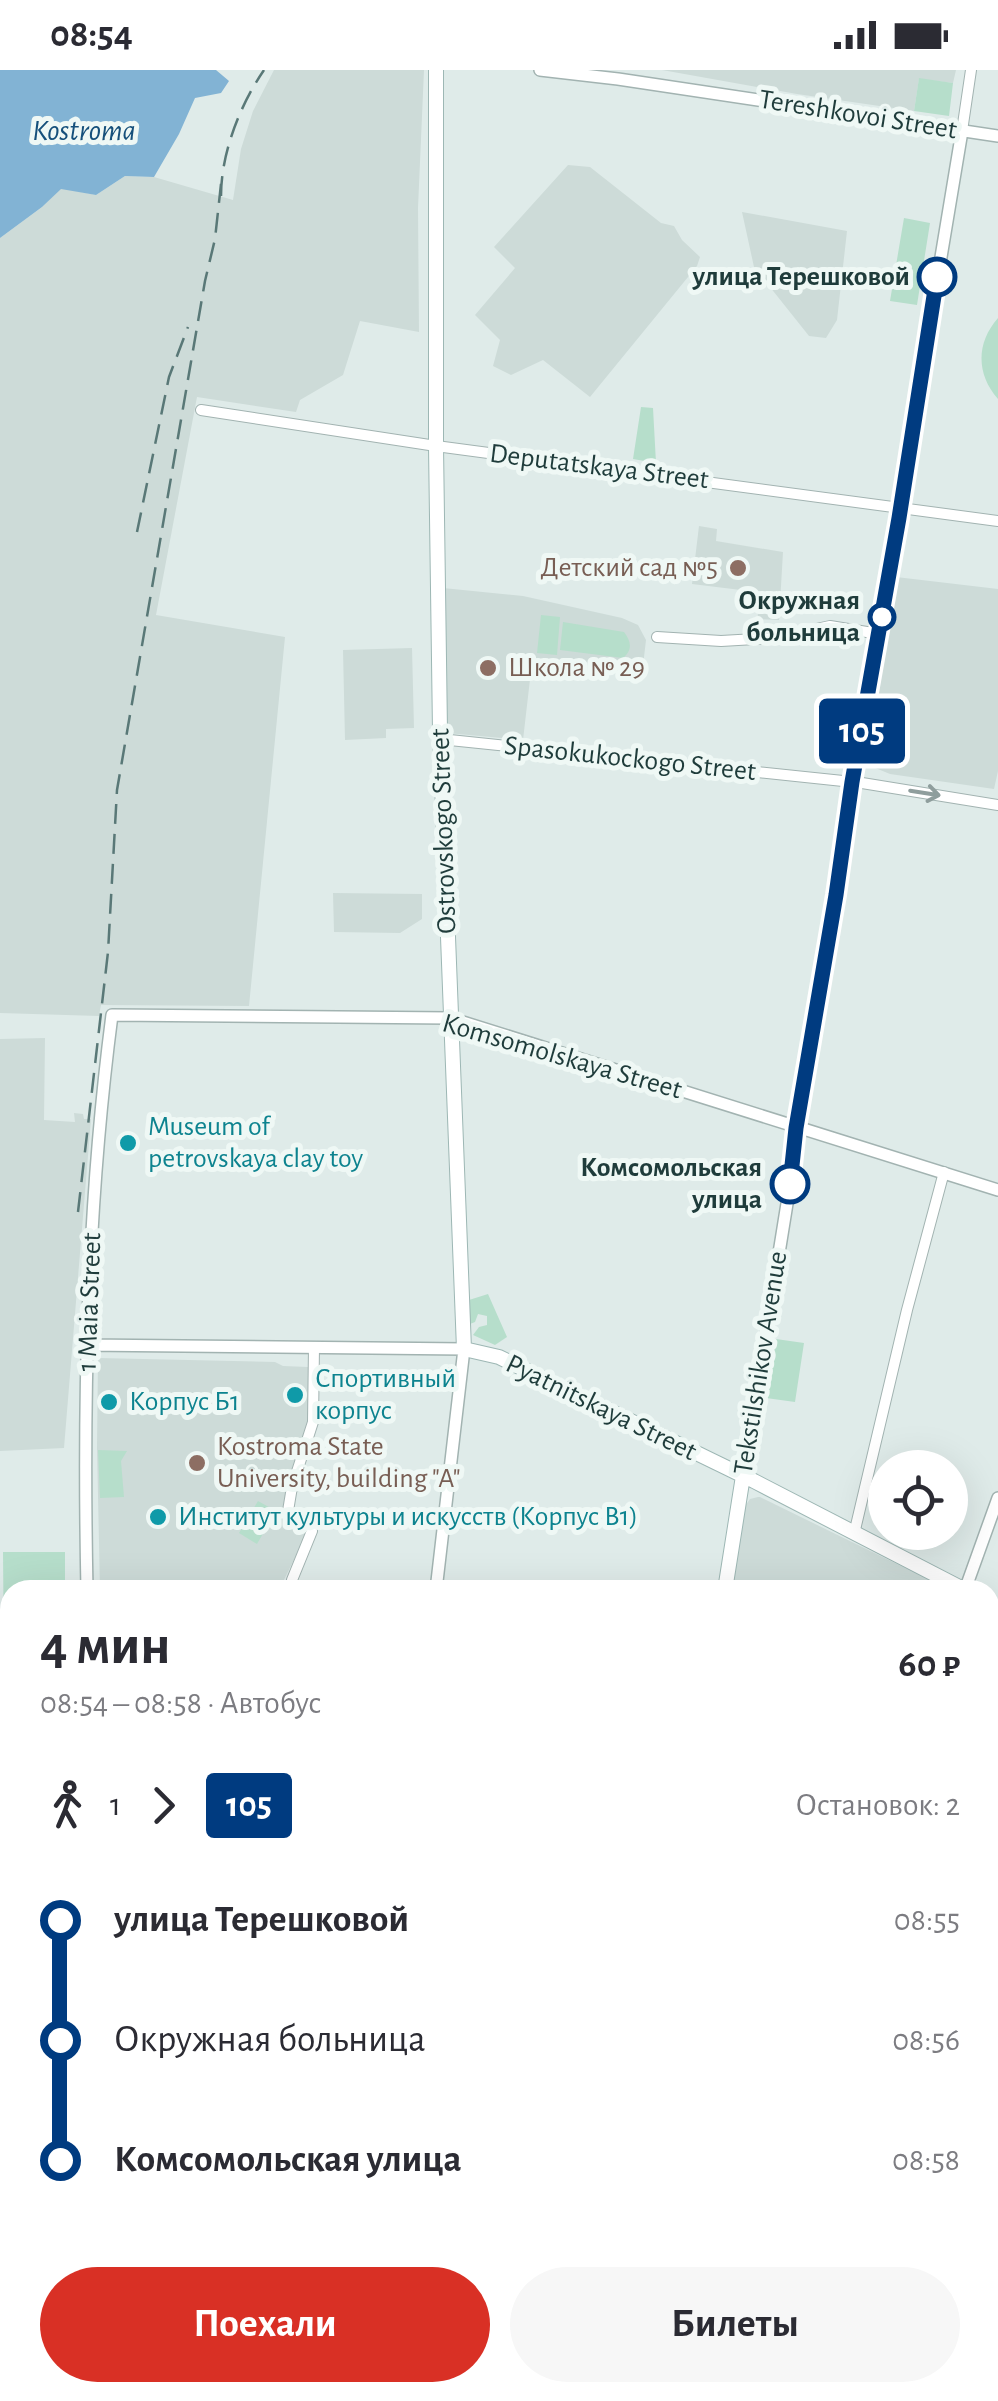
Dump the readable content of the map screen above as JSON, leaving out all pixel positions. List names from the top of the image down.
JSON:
{
  "streets": {
    "main road": ["Ostrovskogo Street", "Tekstilshikov Avenue", "Pyatnitskaya Street"],
    "street": [
      "Tereshkovoi Street",
      "Deputatskaya Street",
      "Spasokukoсkogo Street",
      "Komsomolskaya Street",
      "1 Maia Street"
    ]
  },
  "crossings": [
    ["Tereshkovoi Street", "Tekstilshikov Avenue"],
    ["Deputatskaya Street", "Ostrovskogo Street"],
    ["Deputatskaya Street", "Tekstilshikov Avenue"],
    ["Spasokukoсkogo Street", "Ostrovskogo Street"],
    ["Spasokukoсkogo Street", "Tekstilshikov Avenue"],
    ["Ostrovskogo Street", "Komsomolskaya Street"],
    ["Ostrovskogo Street", "Pyatnitskaya Street"],
    ["Komsomolskaya Street", "1 Maia Street"],
    ["Komsomolskaya Street", "Tekstilshikov Avenue"],
    ["1 Maia Street", "Pyatnitskaya Street"],
    ["Tekstilshikov Avenue", "Pyatnitskaya Street"]
  ],
  "water": ["Kostroma"],
  "places": [
    "улица Терешковой",
    "Детский сад №5",
    "Окружная больница",
    "Школа № 29",
    "Museum of petrovskaya clay toy",
    "Комсомольская улица",
    "Спортивный корпус",
    "Корпус Б1",
    "Kostroma State University, building \"A\"",
    "Институт культуры и искусств (Корпус В1)"
  ],
  "lines": ["bus line 105"],
  "page": {
    "status": "08:54",
    "on_map": "105",
    "heading": ["4 мин", "08:54 – 08:58 · Автобус", "60 ₽"],
    "legs": ["1", "105", "Остановок: 2"],
    "list": [
      {
        "name": "улица Терешковой",
        "value": "08:55"
      },
      {
        "name": "Окружная больница",
        "value": "08:56"
      },
      {
        "name": "Комсомольская улица",
        "value": "08:58"
      }
    ],
    "buttons": ["Поехали", "Билеты"]
  }
}
